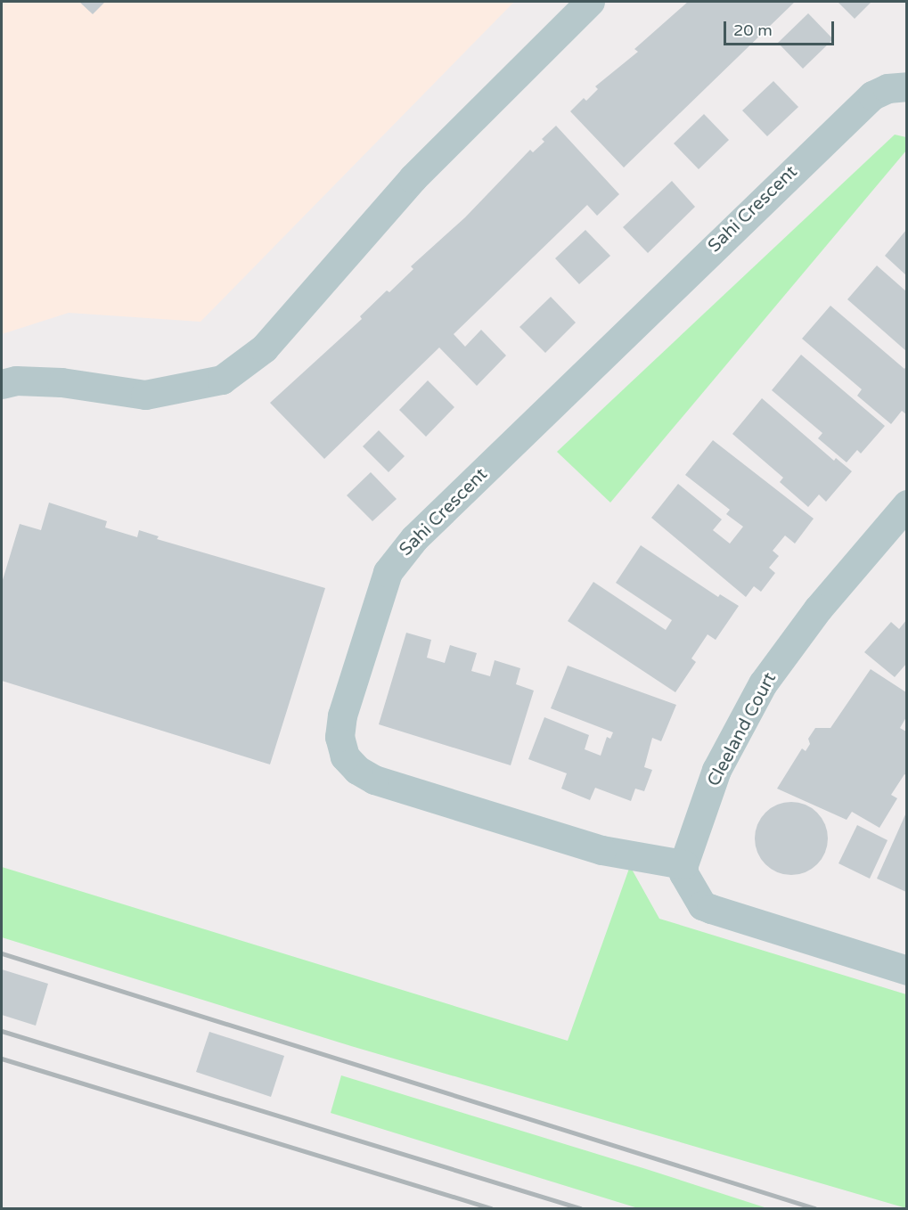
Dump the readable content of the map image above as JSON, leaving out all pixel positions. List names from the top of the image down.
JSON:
{
  "streets": {
    "street": ["Sahi Crescent", "Cleeland Court"]
  },
  "crossings": [
    ["Sahi Crescent", "Cleeland Court"]
  ],
  "scale_bar": "20 m"
}
